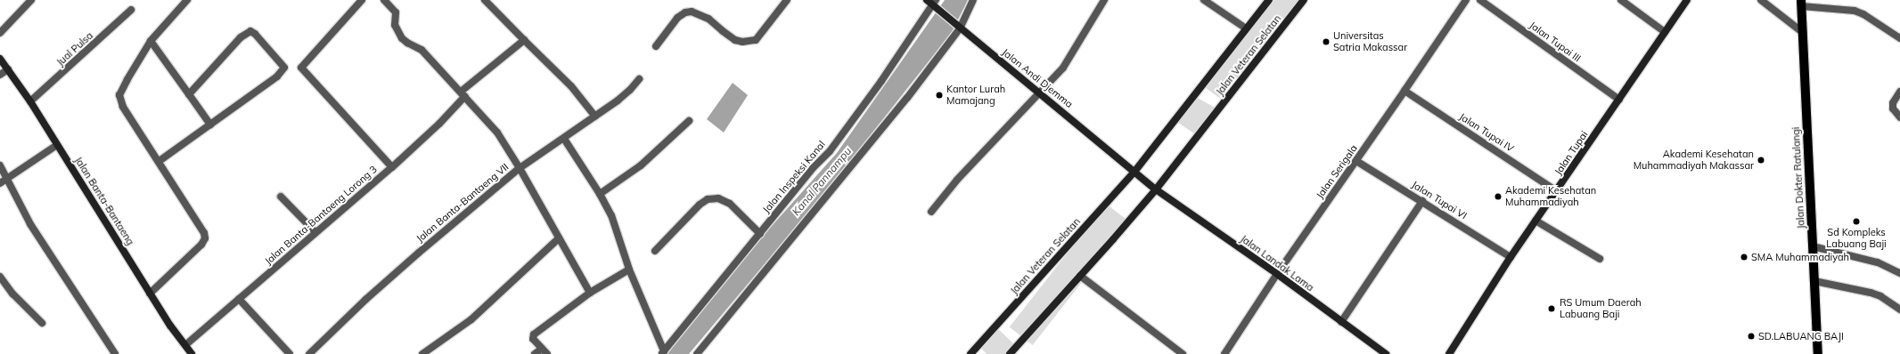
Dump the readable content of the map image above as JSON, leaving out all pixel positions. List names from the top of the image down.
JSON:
{
  "streets": {
    "main road": [
      "Jalan Veteran Selatan",
      "Jalan Andi Djemma",
      "Jalan Tupai",
      "Jalan Dokter Ratulangi",
      "Jalan Banta-Bantaeng",
      "Jalan Landak Lama"
    ],
    "street": [
      "Jalan Tupai III",
      "Jual Pulsa",
      "Jalan Tupai IV",
      "Jalan Serigala",
      "Jalan Inspeksi Kanal",
      "Jalan Tupai VI",
      "Jalan Banta-Bantaeng VII",
      "Jalan Banta-Bantaeng Lorong 3"
    ]
  },
  "crossings": [
    ["Jalan Tupai III", "Jalan Tupai"],
    ["Jual Pulsa", "Jalan Banta-Bantaeng"],
    ["Jalan Veteran Selatan", "Jalan Andi Djemma"],
    ["Jalan Veteran Selatan", "Jalan Landak Lama"],
    ["Jalan Andi Djemma", "Jalan Inspeksi Kanal"],
    ["Jalan Tupai IV", "Jalan Tupai"],
    ["Jalan Tupai IV", "Jalan Serigala"],
    ["Jalan Tupai", "Jalan Tupai VI"],
    ["Jalan Serigala", "Jalan Tupai VI"],
    ["Jalan Serigala", "Jalan Landak Lama"],
    ["Jalan Banta-Bantaeng", "Jalan Banta-Bantaeng Lorong 3"]
  ],
  "water": ["Kanal Pannampu"],
  "places": [
    "Universitas Satria Makassar",
    "Kantor Lurah Mamajang",
    "Akademi Kesehatan Muhammadiyah Makassar",
    "Akademi Kesehatan Muhammadiyah",
    "Sd Kompleks Labuang Baji",
    "SMA Muhammadiyah",
    "RS Umum Daerah Labuang Baji",
    "SD.LABUANG BAJI"
  ]
}
